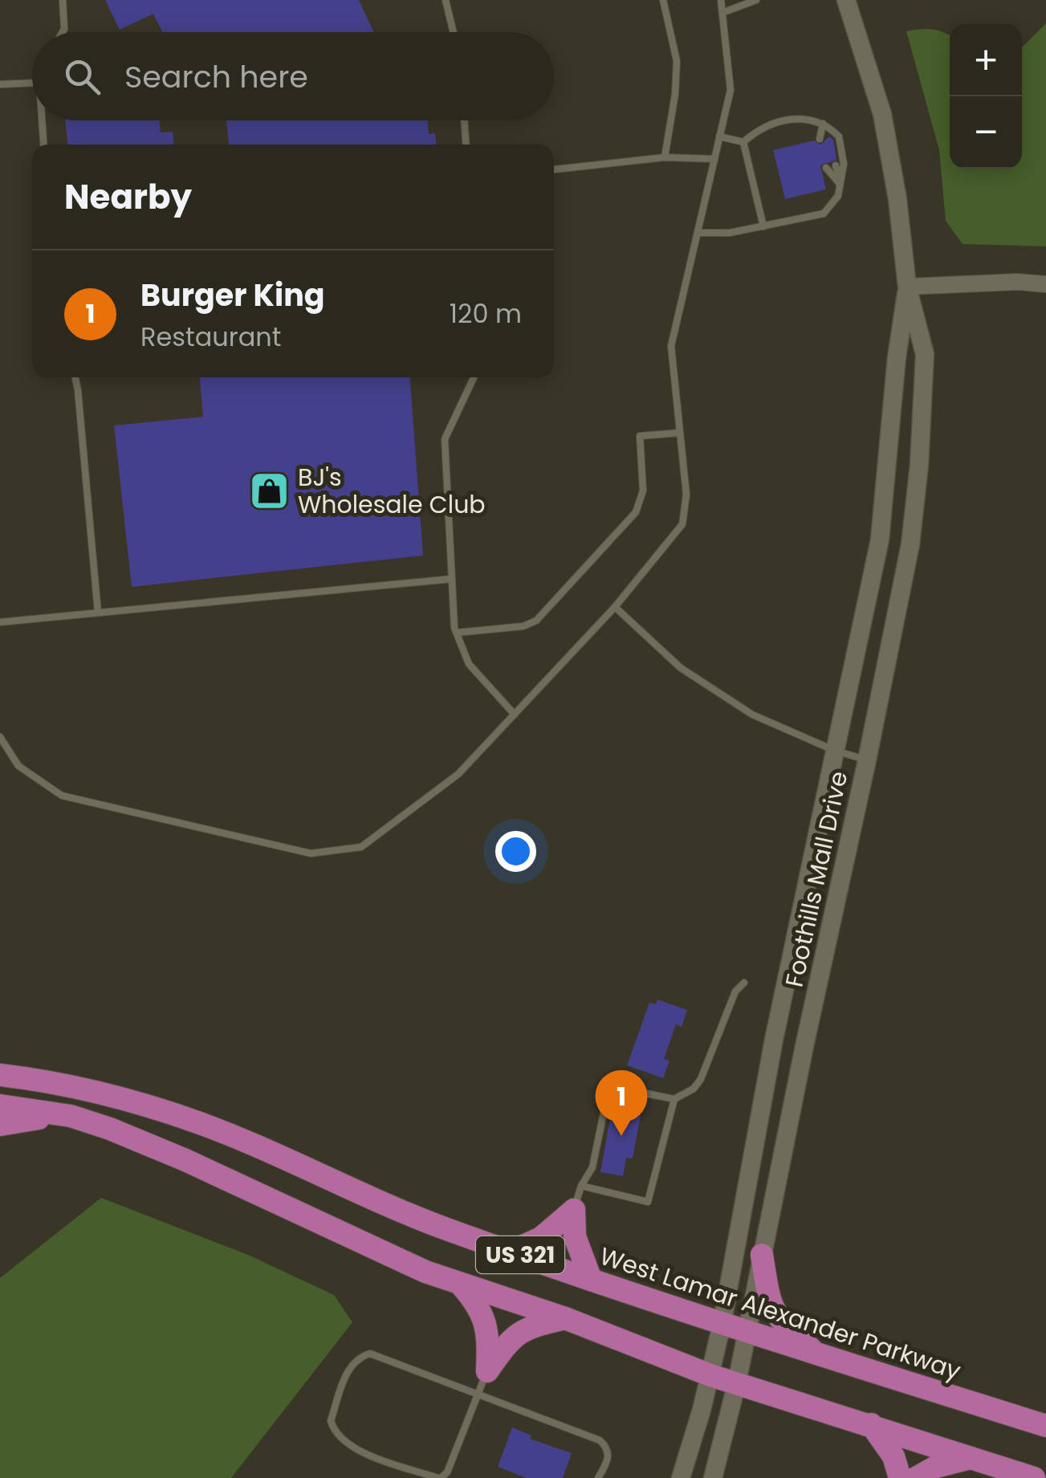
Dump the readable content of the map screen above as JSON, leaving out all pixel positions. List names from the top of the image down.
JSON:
{
  "streets": {
    "highway": ["US 321", "West Lamar Alexander Parkway"],
    "main road": ["Foothills Mall Drive"]
  },
  "crossings": [
    ["Foothills Mall Drive", "US 321"],
    ["Foothills Mall Drive", "West Lamar Alexander Parkway"]
  ],
  "places": {
    "shop": ["BJ's Wholesale Club"]
  },
  "page": {
    "map_buttons": ["+", "−"],
    "search": "Search here",
    "heading": "Nearby",
    "list": [
      {
        "mark": "1",
        "name": "Burger King",
        "note": "Restaurant",
        "value": "120 m"
      }
    ],
    "pins": "1"
  }
}
